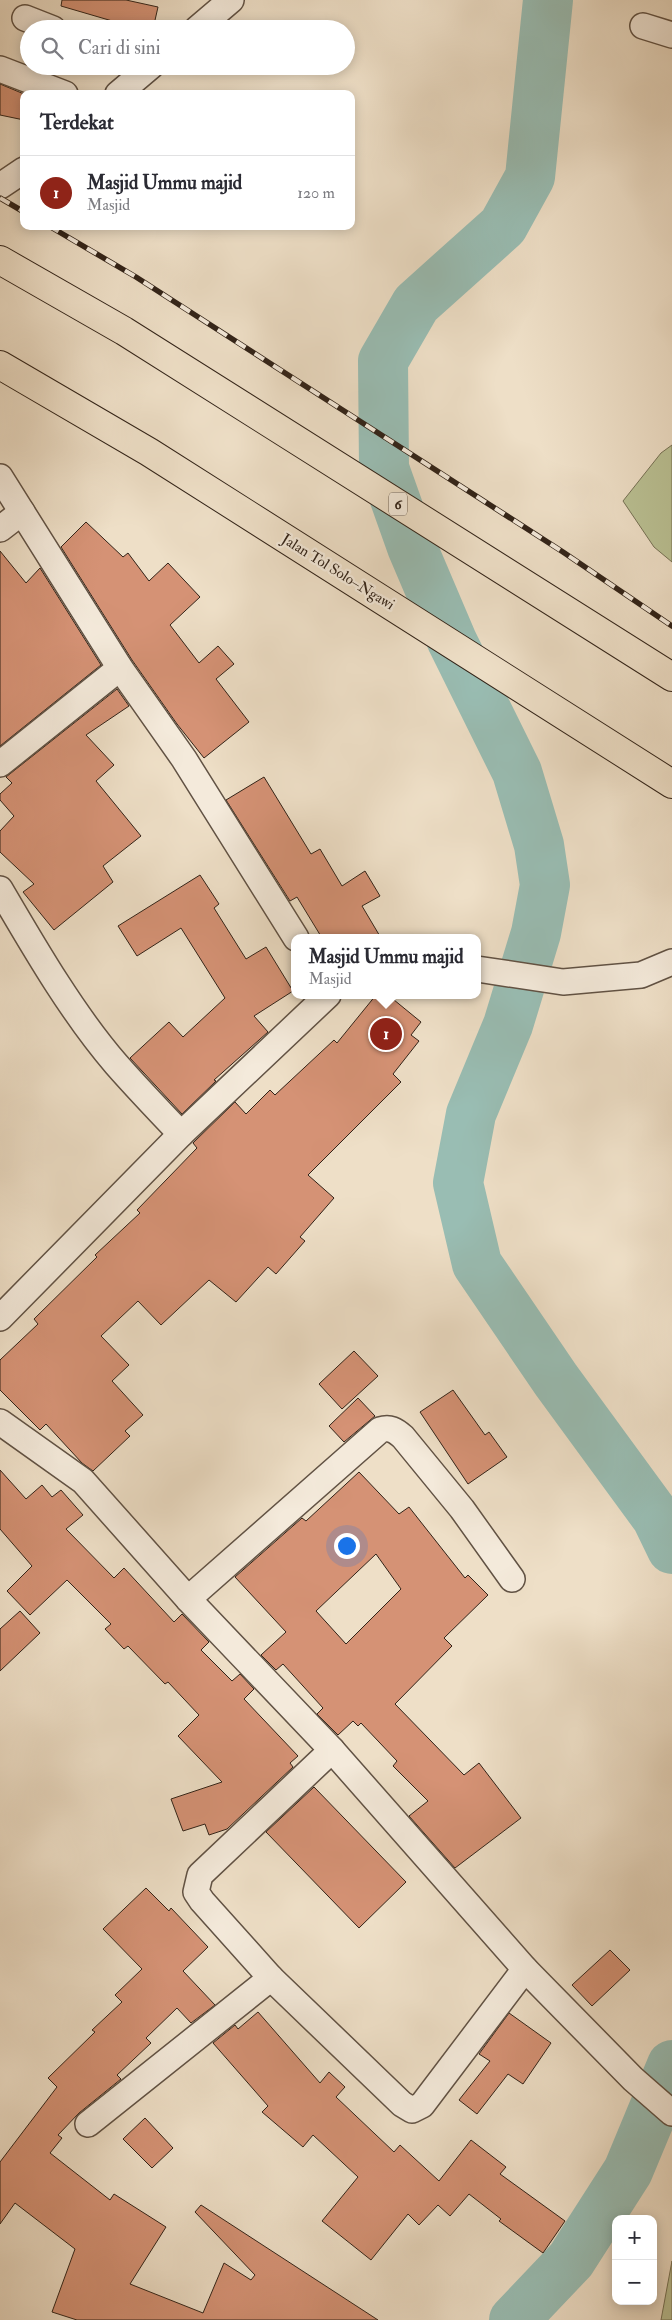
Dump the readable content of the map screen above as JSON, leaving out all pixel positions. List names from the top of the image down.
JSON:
{
  "streets": {
    "highway": ["6", "Jalan Tol Solo–Ngawi"]
  },
  "page": {
    "search": "Cari di sini",
    "heading": "Terdekat",
    "list": [
      {
        "mark": "1",
        "name": "Masjid Ummu majid",
        "note": "Masjid",
        "value": "120 m"
      }
    ],
    "popup": ["Masjid Ummu majid", "Masjid"],
    "pins": "1",
    "map_buttons": ["+", "−"]
  }
}
